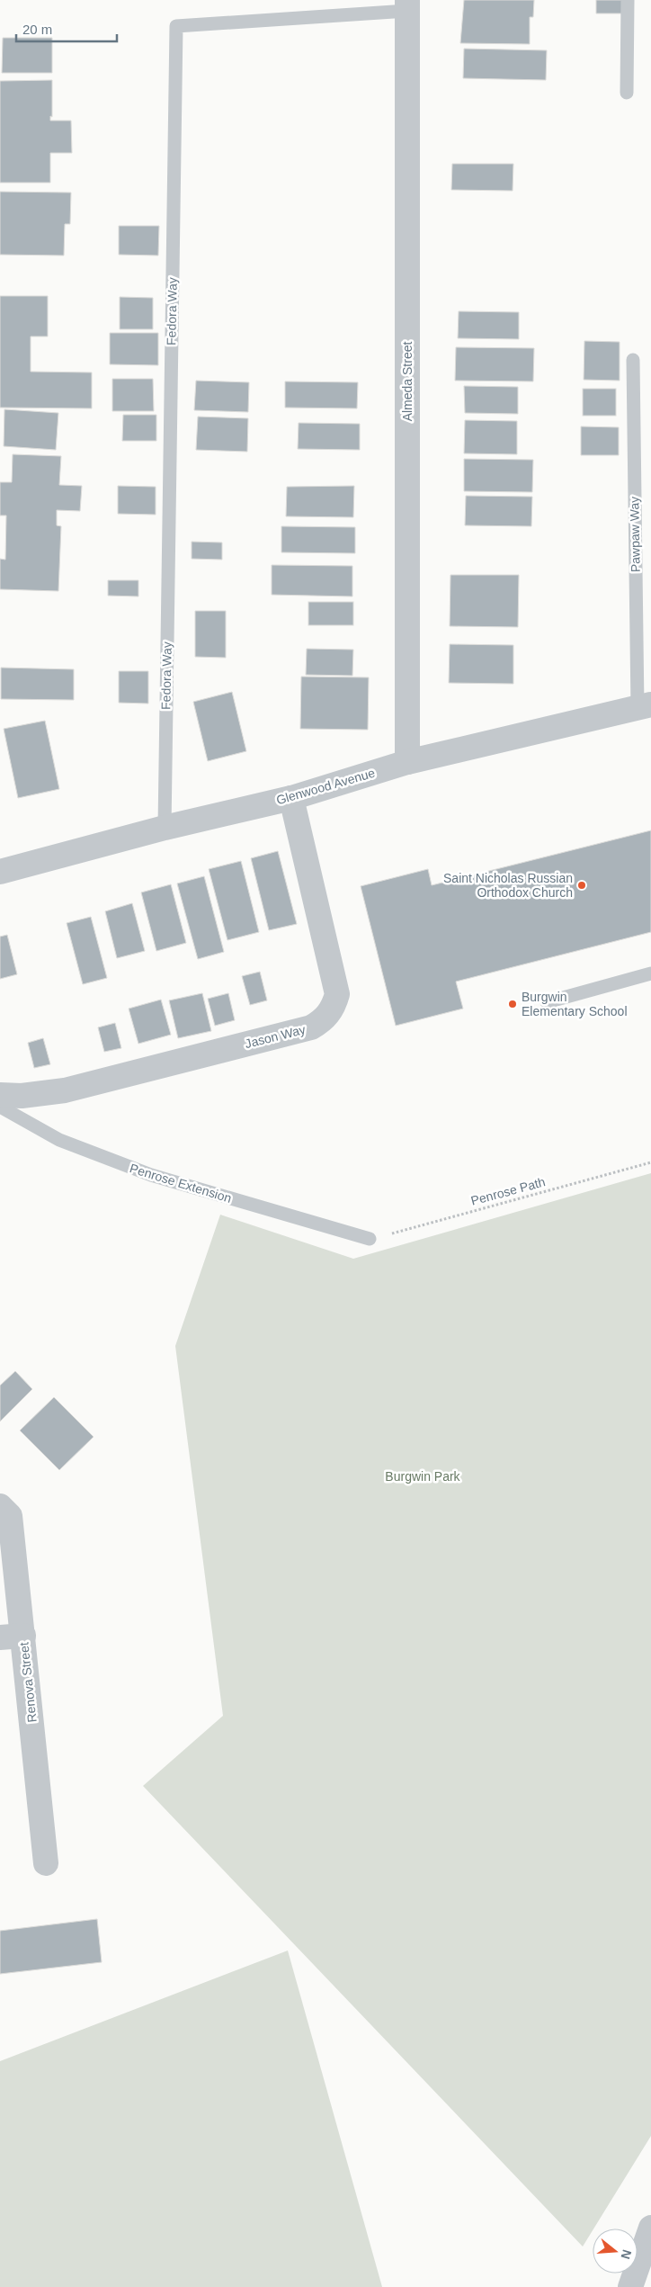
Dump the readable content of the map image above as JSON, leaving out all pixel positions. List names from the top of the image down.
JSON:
{
  "streets": {
    "street": [
      "Almeda Street",
      "Glenwood Avenue",
      "Jason Way",
      "Renova Street"
    ],
    "lane": ["Fedora Way", "Pawpaw Way", "Penrose Extension"],
    "path": ["Penrose Path"]
  },
  "crossings": [
    ["Fedora Way", "Almeda Street"],
    ["Fedora Way", "Glenwood Avenue"],
    ["Almeda Street", "Glenwood Avenue"],
    ["Pawpaw Way", "Glenwood Avenue"],
    ["Glenwood Avenue", "Jason Way"],
    ["Penrose Extension", "Penrose Path"]
  ],
  "parks": ["Burgwin Park"],
  "places": ["Saint Nicholas Russian Orthodox Church", "Burgwin Elementary School"],
  "scale_bar": "20 m",
  "north": "right"
}
